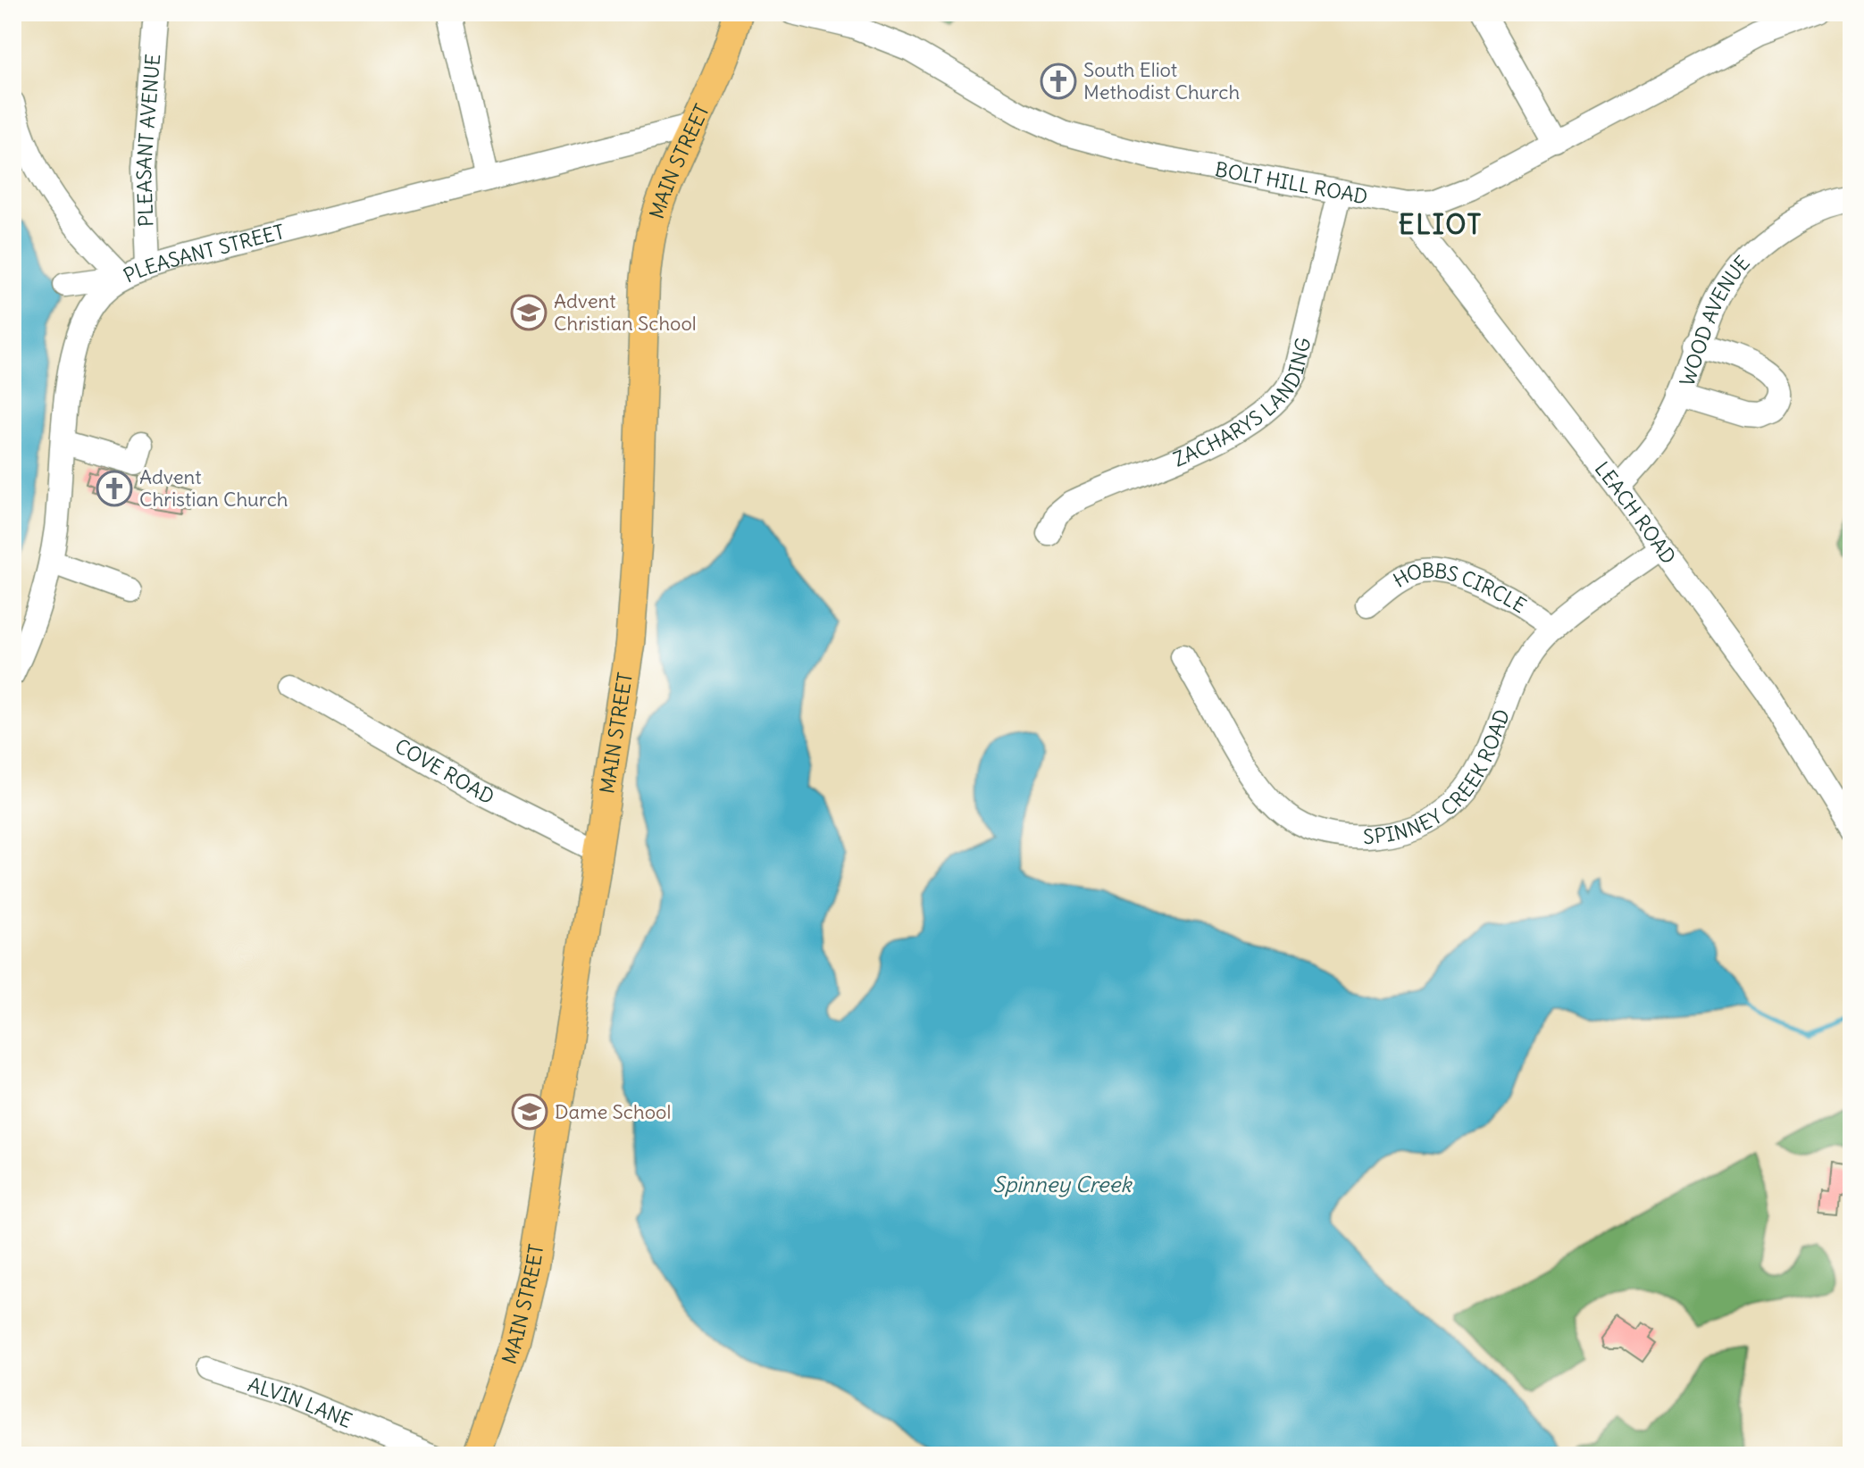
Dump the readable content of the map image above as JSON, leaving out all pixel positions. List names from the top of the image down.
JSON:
{
  "streets": {
    "main road": ["MAIN STREET"],
    "street": [
      "PLEASANT AVENUE",
      "BOLT HILL ROAD",
      "PLEASANT STREET",
      "WOOD AVENUE",
      "ZACHARYS LANDING",
      "LEACH ROAD",
      "HOBBS CIRCLE",
      "SPINNEY CREEK ROAD",
      "COVE ROAD",
      "ALVIN LANE"
    ]
  },
  "crossings": [
    ["PLEASANT AVENUE", "PLEASANT STREET"],
    ["MAIN STREET", "PLEASANT STREET"],
    ["MAIN STREET", "COVE ROAD"],
    ["BOLT HILL ROAD", "ZACHARYS LANDING"],
    ["BOLT HILL ROAD", "LEACH ROAD"],
    ["WOOD AVENUE", "LEACH ROAD"],
    ["LEACH ROAD", "SPINNEY CREEK ROAD"],
    ["HOBBS CIRCLE", "SPINNEY CREEK ROAD"]
  ],
  "districts": ["ELIOT"],
  "water": ["Spinney Creek"],
  "places": {
    "church": ["South Eliot Methodist Church", "Advent Christian Church"],
    "school or university": ["Advent Christian School", "Dame School"]
  }
}
